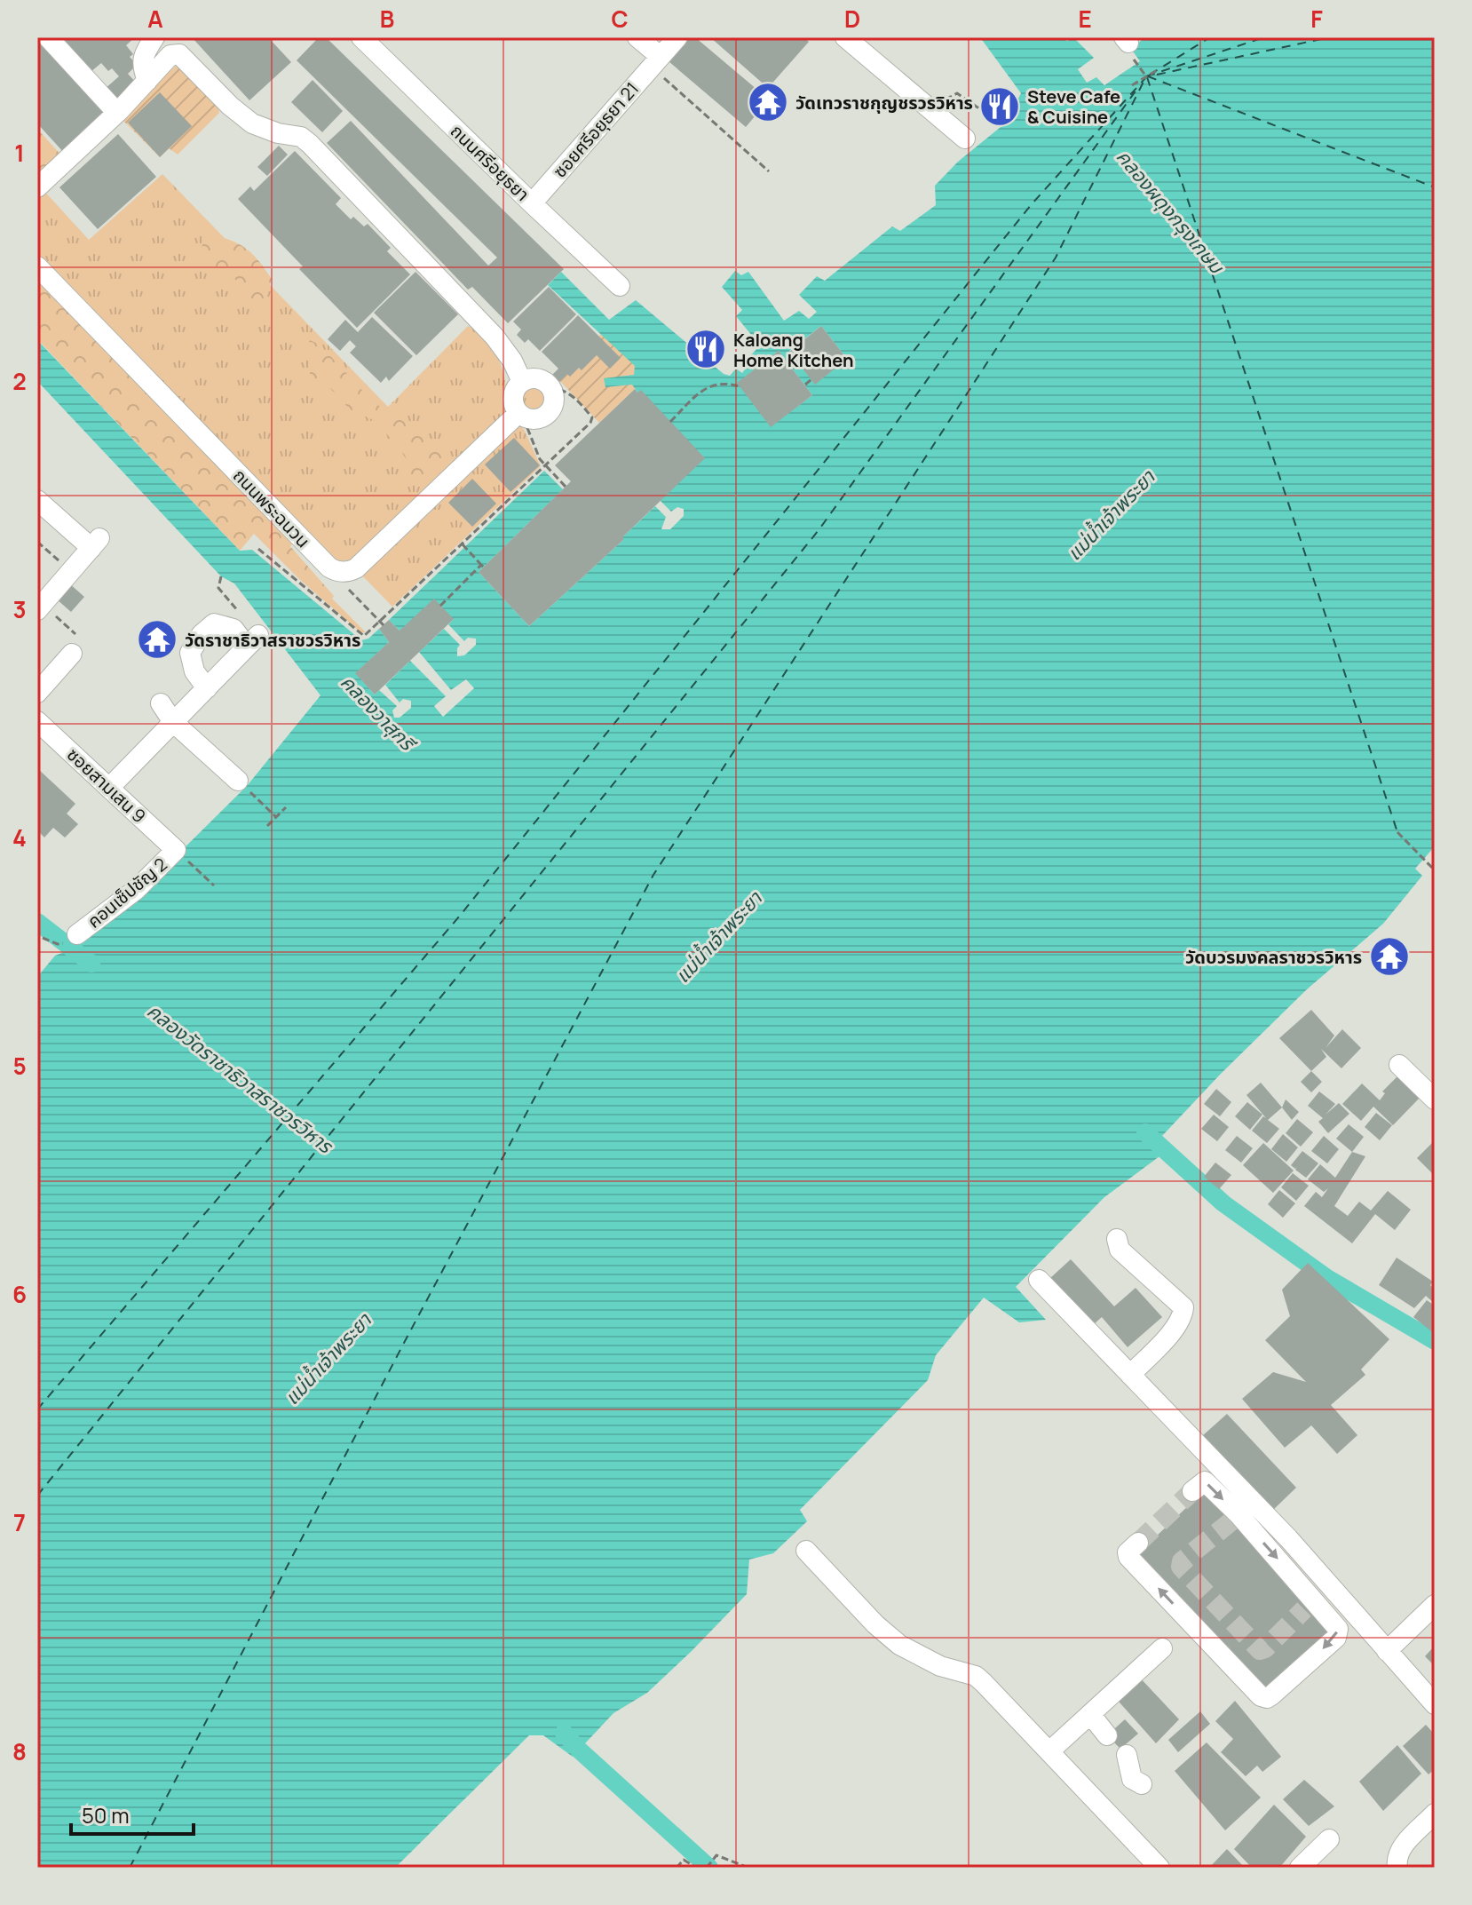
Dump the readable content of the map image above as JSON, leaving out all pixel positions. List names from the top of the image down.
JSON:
{
  "streets": {
    "street": [
      "ซอยศรีอยุธยา 21",
      "ถนนศรีอยุธยา",
      "ถนนพระฉนวน",
      "ซอยสามเสน 9",
      "คอนเซ็ปชัญ 2"
    ]
  },
  "crossings": [
    ["ซอยศรีอยุธยา 21", "ถนนศรีอยุธยา"],
    ["ซอยสามเสน 9", "คอนเซ็ปชัญ 2"]
  ],
  "water": [
    "คลองผดุงกรุงเกษม",
    "แม่น้ำเจ้าพระยา",
    "คลองวาสุกรี",
    "คลองวัดราชาธิวาสราชวรวิหาร"
  ],
  "places": {
    "temple": ["วัดเทวราชกุญชรวรวิหาร", "วัดราชาธิวาสราชวรวิหาร", "วัดบวรมงคลราชวรวิหาร"],
    "restaurant": ["Steve Cafe & Cuisine", "Kaloang Home Kitchen"]
  },
  "scale_bar": "50 m",
  "grid": {
    "columns": [
      "A",
      "B",
      "C",
      "D",
      "E",
      "F"
    ],
    "rows": [
      "1",
      "2",
      "3",
      "4",
      "5",
      "6",
      "7",
      "8"
    ]
  }
}
